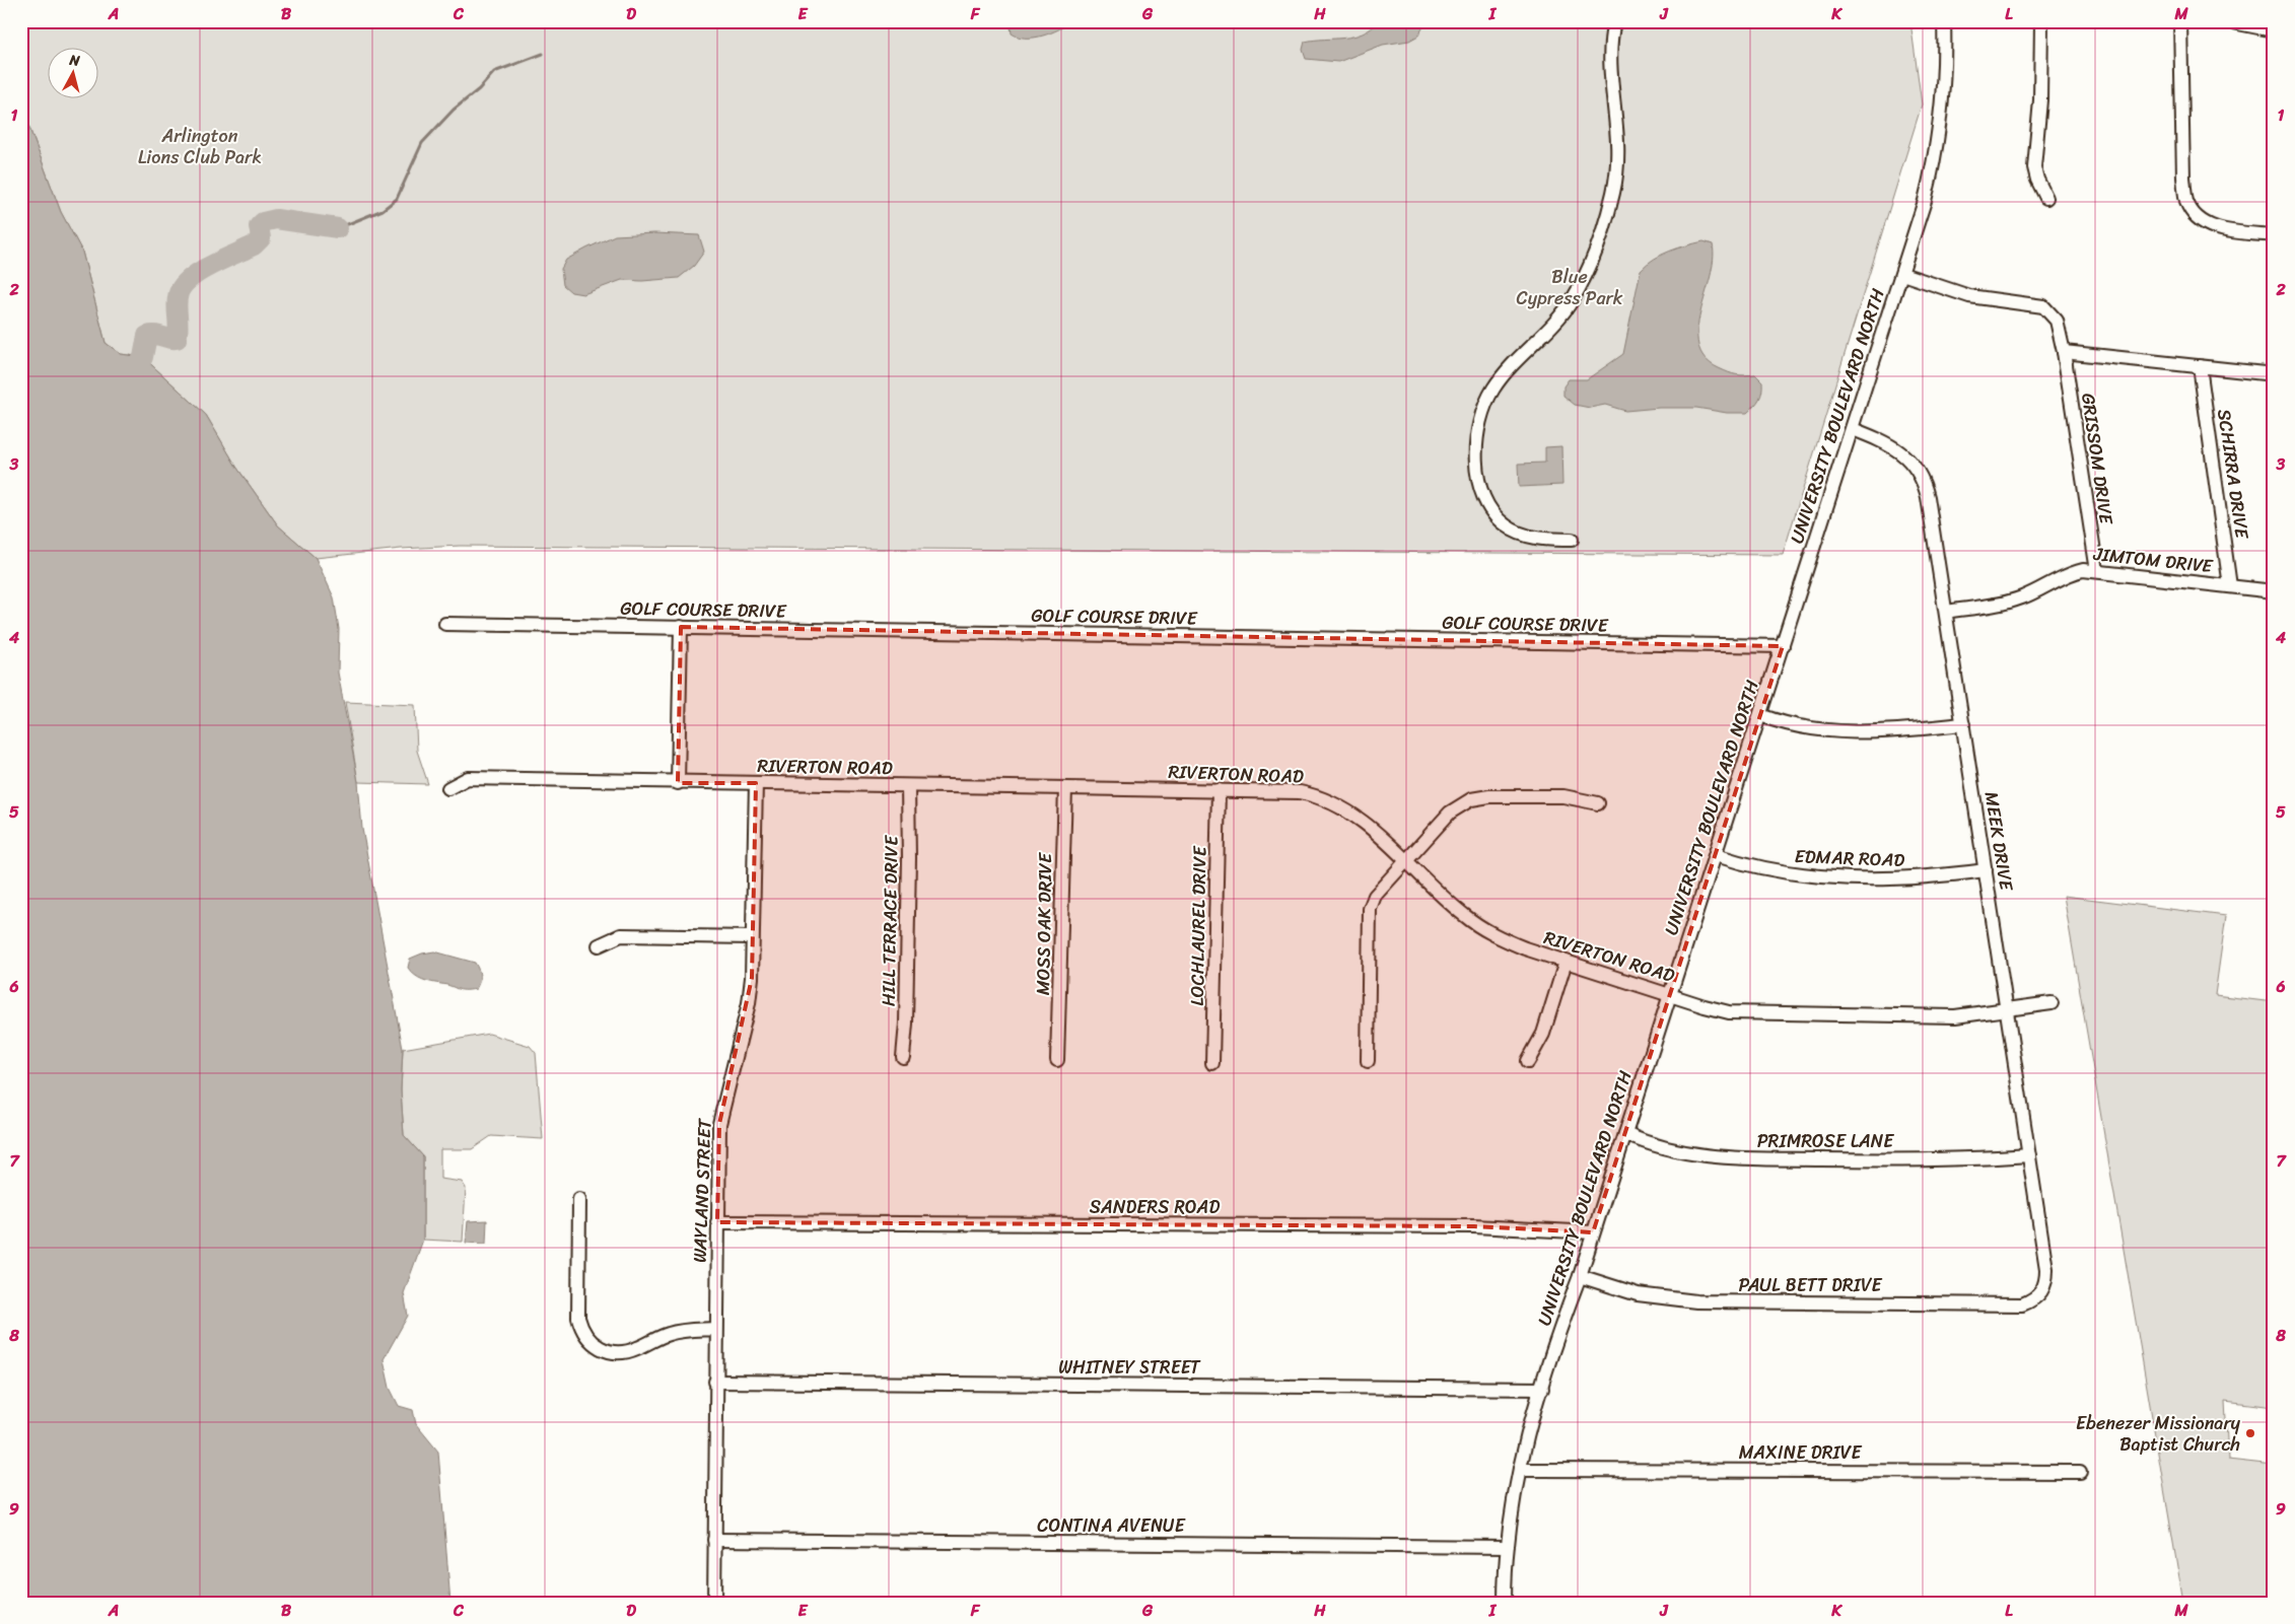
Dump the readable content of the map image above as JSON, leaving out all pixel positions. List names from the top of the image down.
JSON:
{
  "streets": {
    "street": [
      "UNIVERSITY BOULEVARD NORTH",
      "GRISSOM DRIVE",
      "SCHIRRA DRIVE",
      "JIMTOM DRIVE",
      "GOLF COURSE DRIVE",
      "RIVERTON ROAD",
      "MEEK DRIVE",
      "EDMAR ROAD",
      "HILL TERRACE DRIVE",
      "MOSS OAK DRIVE",
      "LOCHLAUREL DRIVE",
      "PRIMROSE LANE",
      "WAYLAND STREET",
      "SANDERS ROAD",
      "PAUL BETT DRIVE",
      "WHITNEY STREET",
      "MAXINE DRIVE",
      "CONTINA AVENUE"
    ]
  },
  "crossings": [
    ["UNIVERSITY BOULEVARD NORTH", "GRISSOM DRIVE"],
    ["UNIVERSITY BOULEVARD NORTH", "GOLF COURSE DRIVE"],
    ["UNIVERSITY BOULEVARD NORTH", "RIVERTON ROAD"],
    ["UNIVERSITY BOULEVARD NORTH", "MEEK DRIVE"],
    ["UNIVERSITY BOULEVARD NORTH", "EDMAR ROAD"],
    ["UNIVERSITY BOULEVARD NORTH", "PRIMROSE LANE"],
    ["UNIVERSITY BOULEVARD NORTH", "SANDERS ROAD"],
    ["UNIVERSITY BOULEVARD NORTH", "PAUL BETT DRIVE"],
    ["UNIVERSITY BOULEVARD NORTH", "WHITNEY STREET"],
    ["UNIVERSITY BOULEVARD NORTH", "MAXINE DRIVE"],
    ["UNIVERSITY BOULEVARD NORTH", "CONTINA AVENUE"],
    ["GRISSOM DRIVE", "JIMTOM DRIVE"],
    ["SCHIRRA DRIVE", "JIMTOM DRIVE"],
    ["JIMTOM DRIVE", "MEEK DRIVE"],
    ["RIVERTON ROAD", "MEEK DRIVE"],
    ["RIVERTON ROAD", "HILL TERRACE DRIVE"],
    ["RIVERTON ROAD", "MOSS OAK DRIVE"],
    ["RIVERTON ROAD", "LOCHLAUREL DRIVE"],
    ["RIVERTON ROAD", "WAYLAND STREET"],
    ["MEEK DRIVE", "EDMAR ROAD"],
    ["MEEK DRIVE", "PRIMROSE LANE"],
    ["MEEK DRIVE", "PAUL BETT DRIVE"],
    ["WAYLAND STREET", "SANDERS ROAD"],
    ["WAYLAND STREET", "WHITNEY STREET"],
    ["WAYLAND STREET", "CONTINA AVENUE"]
  ],
  "parks": ["Arlington Lions Club Park", "Blue Cypress Park"],
  "places": ["Ebenezer Missionary Baptist Church"],
  "north": "top",
  "grid": {
    "columns": [
      "A",
      "B",
      "C",
      "D",
      "E",
      "F",
      "G",
      "H",
      "I",
      "J",
      "K",
      "L",
      "M"
    ],
    "rows": [
      "1",
      "2",
      "3",
      "4",
      "5",
      "6",
      "7",
      "8",
      "9"
    ]
  }
}
